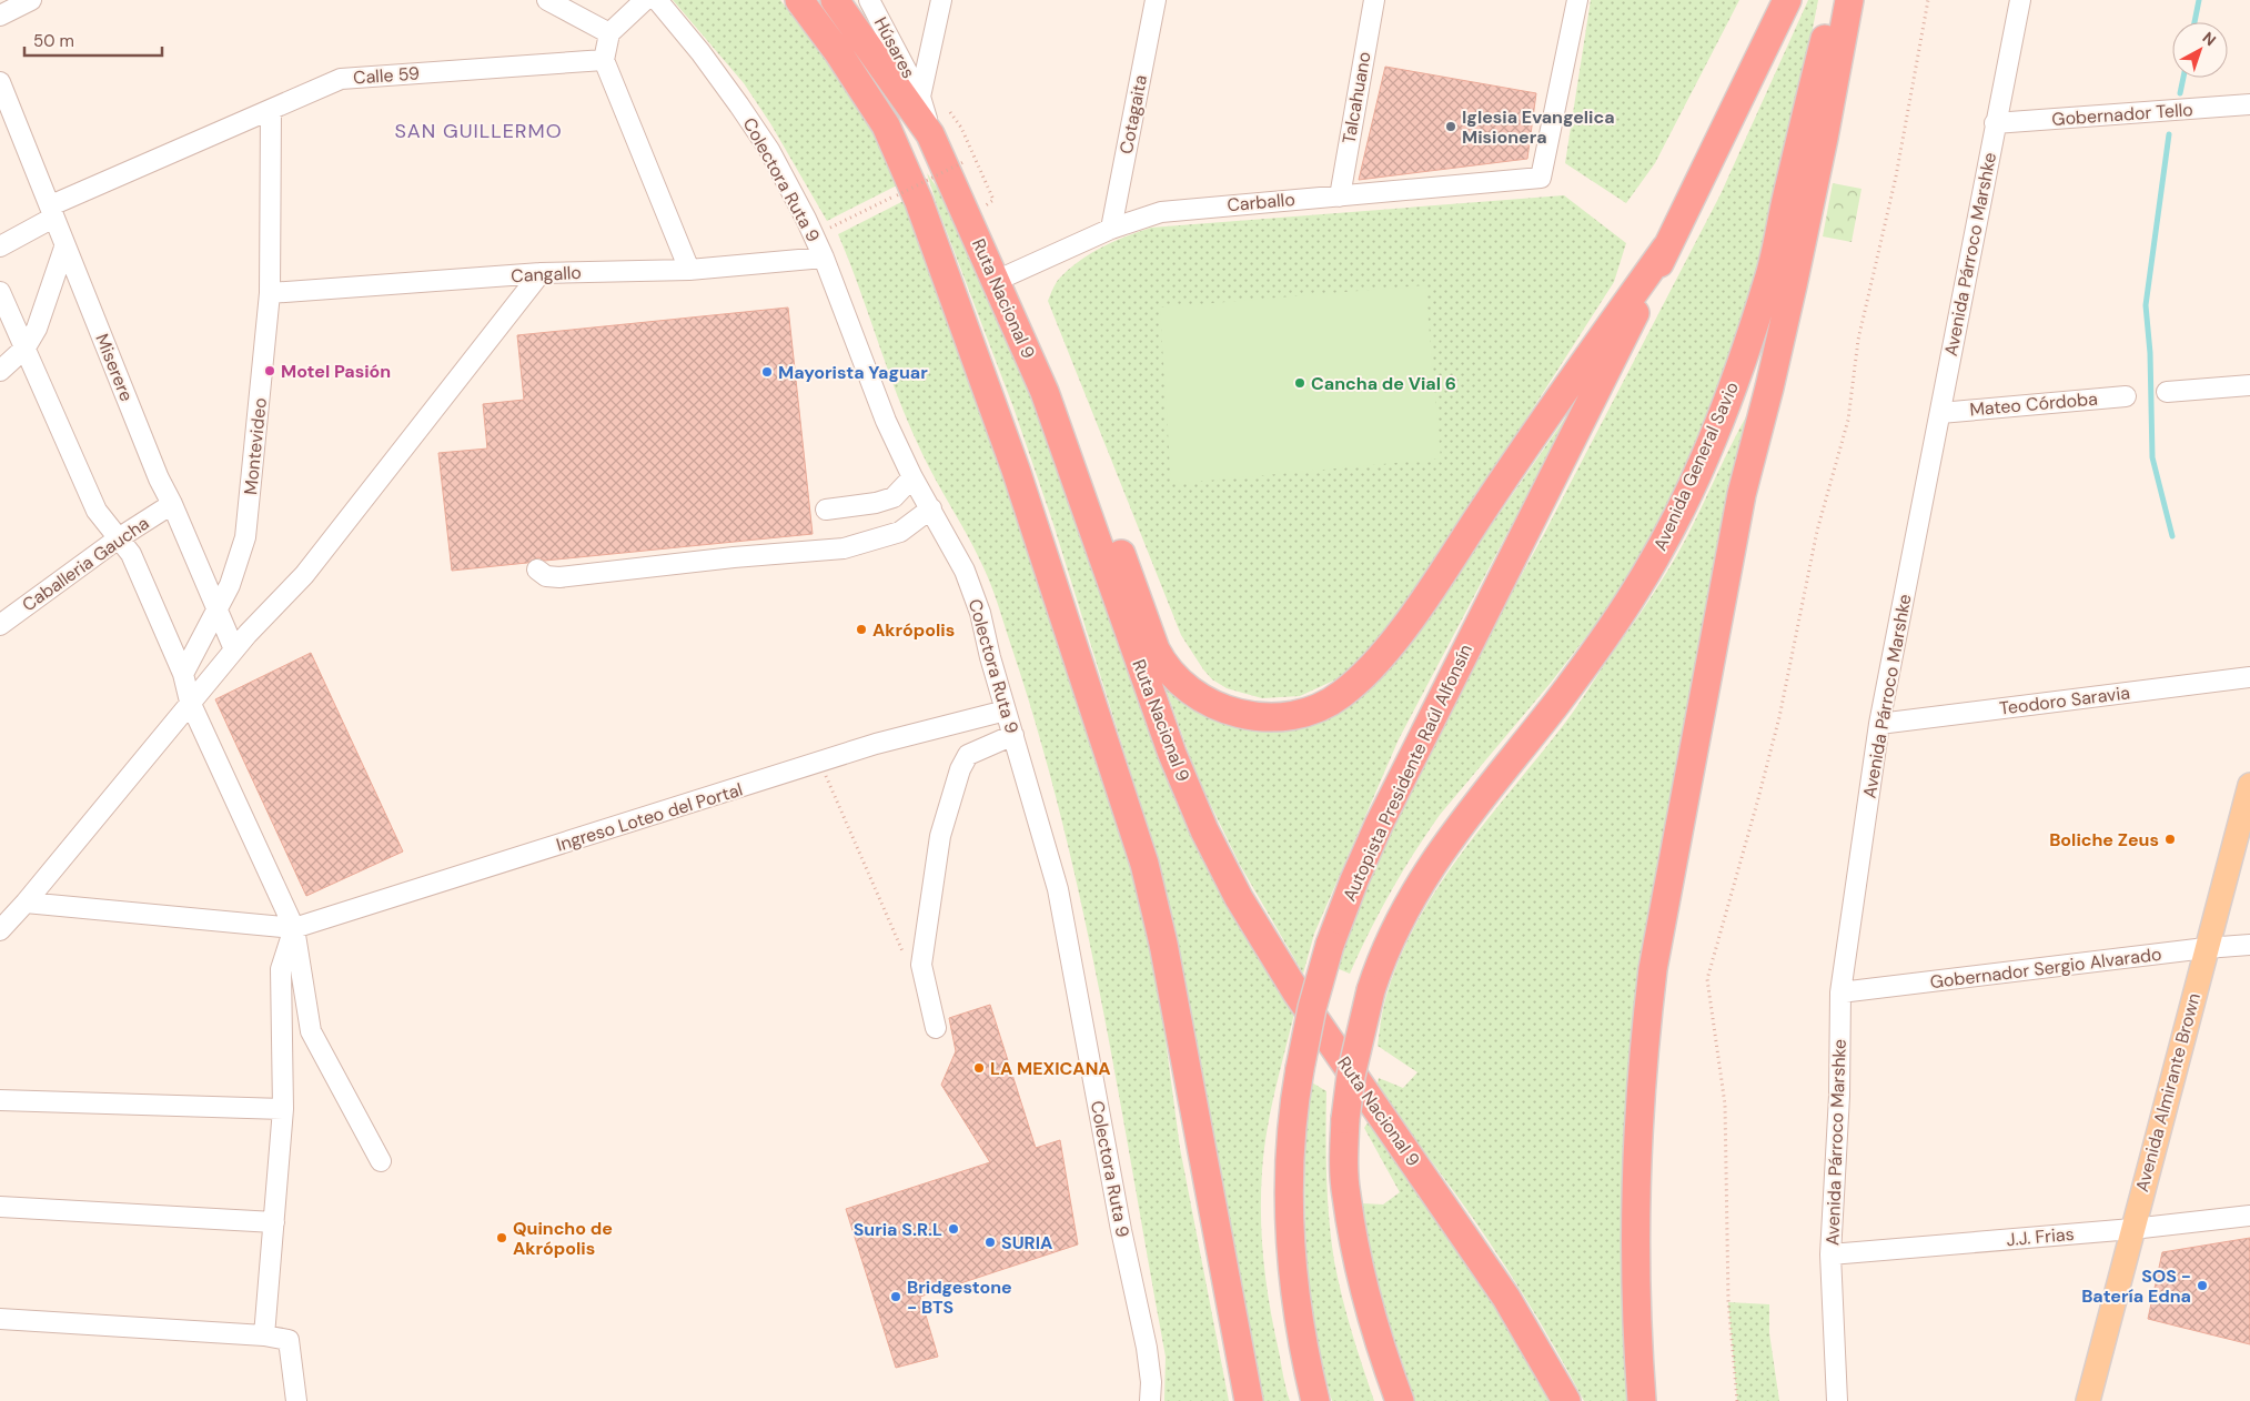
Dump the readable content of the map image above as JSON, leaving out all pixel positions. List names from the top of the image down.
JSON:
{
  "streets": {
    "highway": ["Ruta Nacional 9", "Avenida General Savio", "Autopista Presidente Raúl Alfonsín"],
    "main road": ["Avenida Almirante Brown"],
    "street": [
      "Húsares",
      "Calle 59",
      "Talcahuano",
      "Cotagaita",
      "Gobernador Tello",
      "Colectora Ruta 9",
      "Carballo",
      "Avenida Párroco Marshke",
      "Cangallo",
      "Miserere",
      "Mateo Córdoba",
      "Montevideo",
      "Caballeria Gaucha",
      "Teodoro Saravia",
      "Ingreso Loteo del Portal",
      "Gobernador Sergio Alvarado",
      "J.J. Frias"
    ]
  },
  "crossings": [
    ["Calle 59", "Miserere"],
    ["Calle 59", "Montevideo"],
    ["Talcahuano", "Carballo"],
    ["Cotagaita", "Carballo"],
    ["Gobernador Tello", "Avenida Párroco Marshke"],
    ["Colectora Ruta 9", "Cangallo"],
    ["Colectora Ruta 9", "Ingreso Loteo del Portal"],
    ["Carballo", "Ruta Nacional 9"],
    ["Avenida Párroco Marshke", "Mateo Córdoba"],
    ["Avenida Párroco Marshke", "Teodoro Saravia"],
    ["Avenida Párroco Marshke", "Gobernador Sergio Alvarado"],
    ["Avenida Párroco Marshke", "J.J. Frias"],
    ["Cangallo", "Montevideo"],
    ["Miserere", "Montevideo"],
    ["Miserere", "Caballeria Gaucha"],
    ["Gobernador Sergio Alvarado", "Avenida Almirante Brown"],
    ["Avenida Almirante Brown", "J.J. Frias"]
  ],
  "districts": ["SAN GUILLERMO"],
  "places": [
    "Iglesia Evangelica Misionera",
    "Motel Pasión",
    "Mayorista Yaguar",
    "Cancha de Vial 6",
    "Akrópolis",
    "Boliche Zeus",
    "LA MEXICANA",
    "Suria S.R.L",
    "Quincho de Akrópolis",
    "SURIA",
    "SOS - Batería Edna",
    "Bridgestone - BTS"
  ],
  "scale_bar": "50 m",
  "north": "top right"
}
